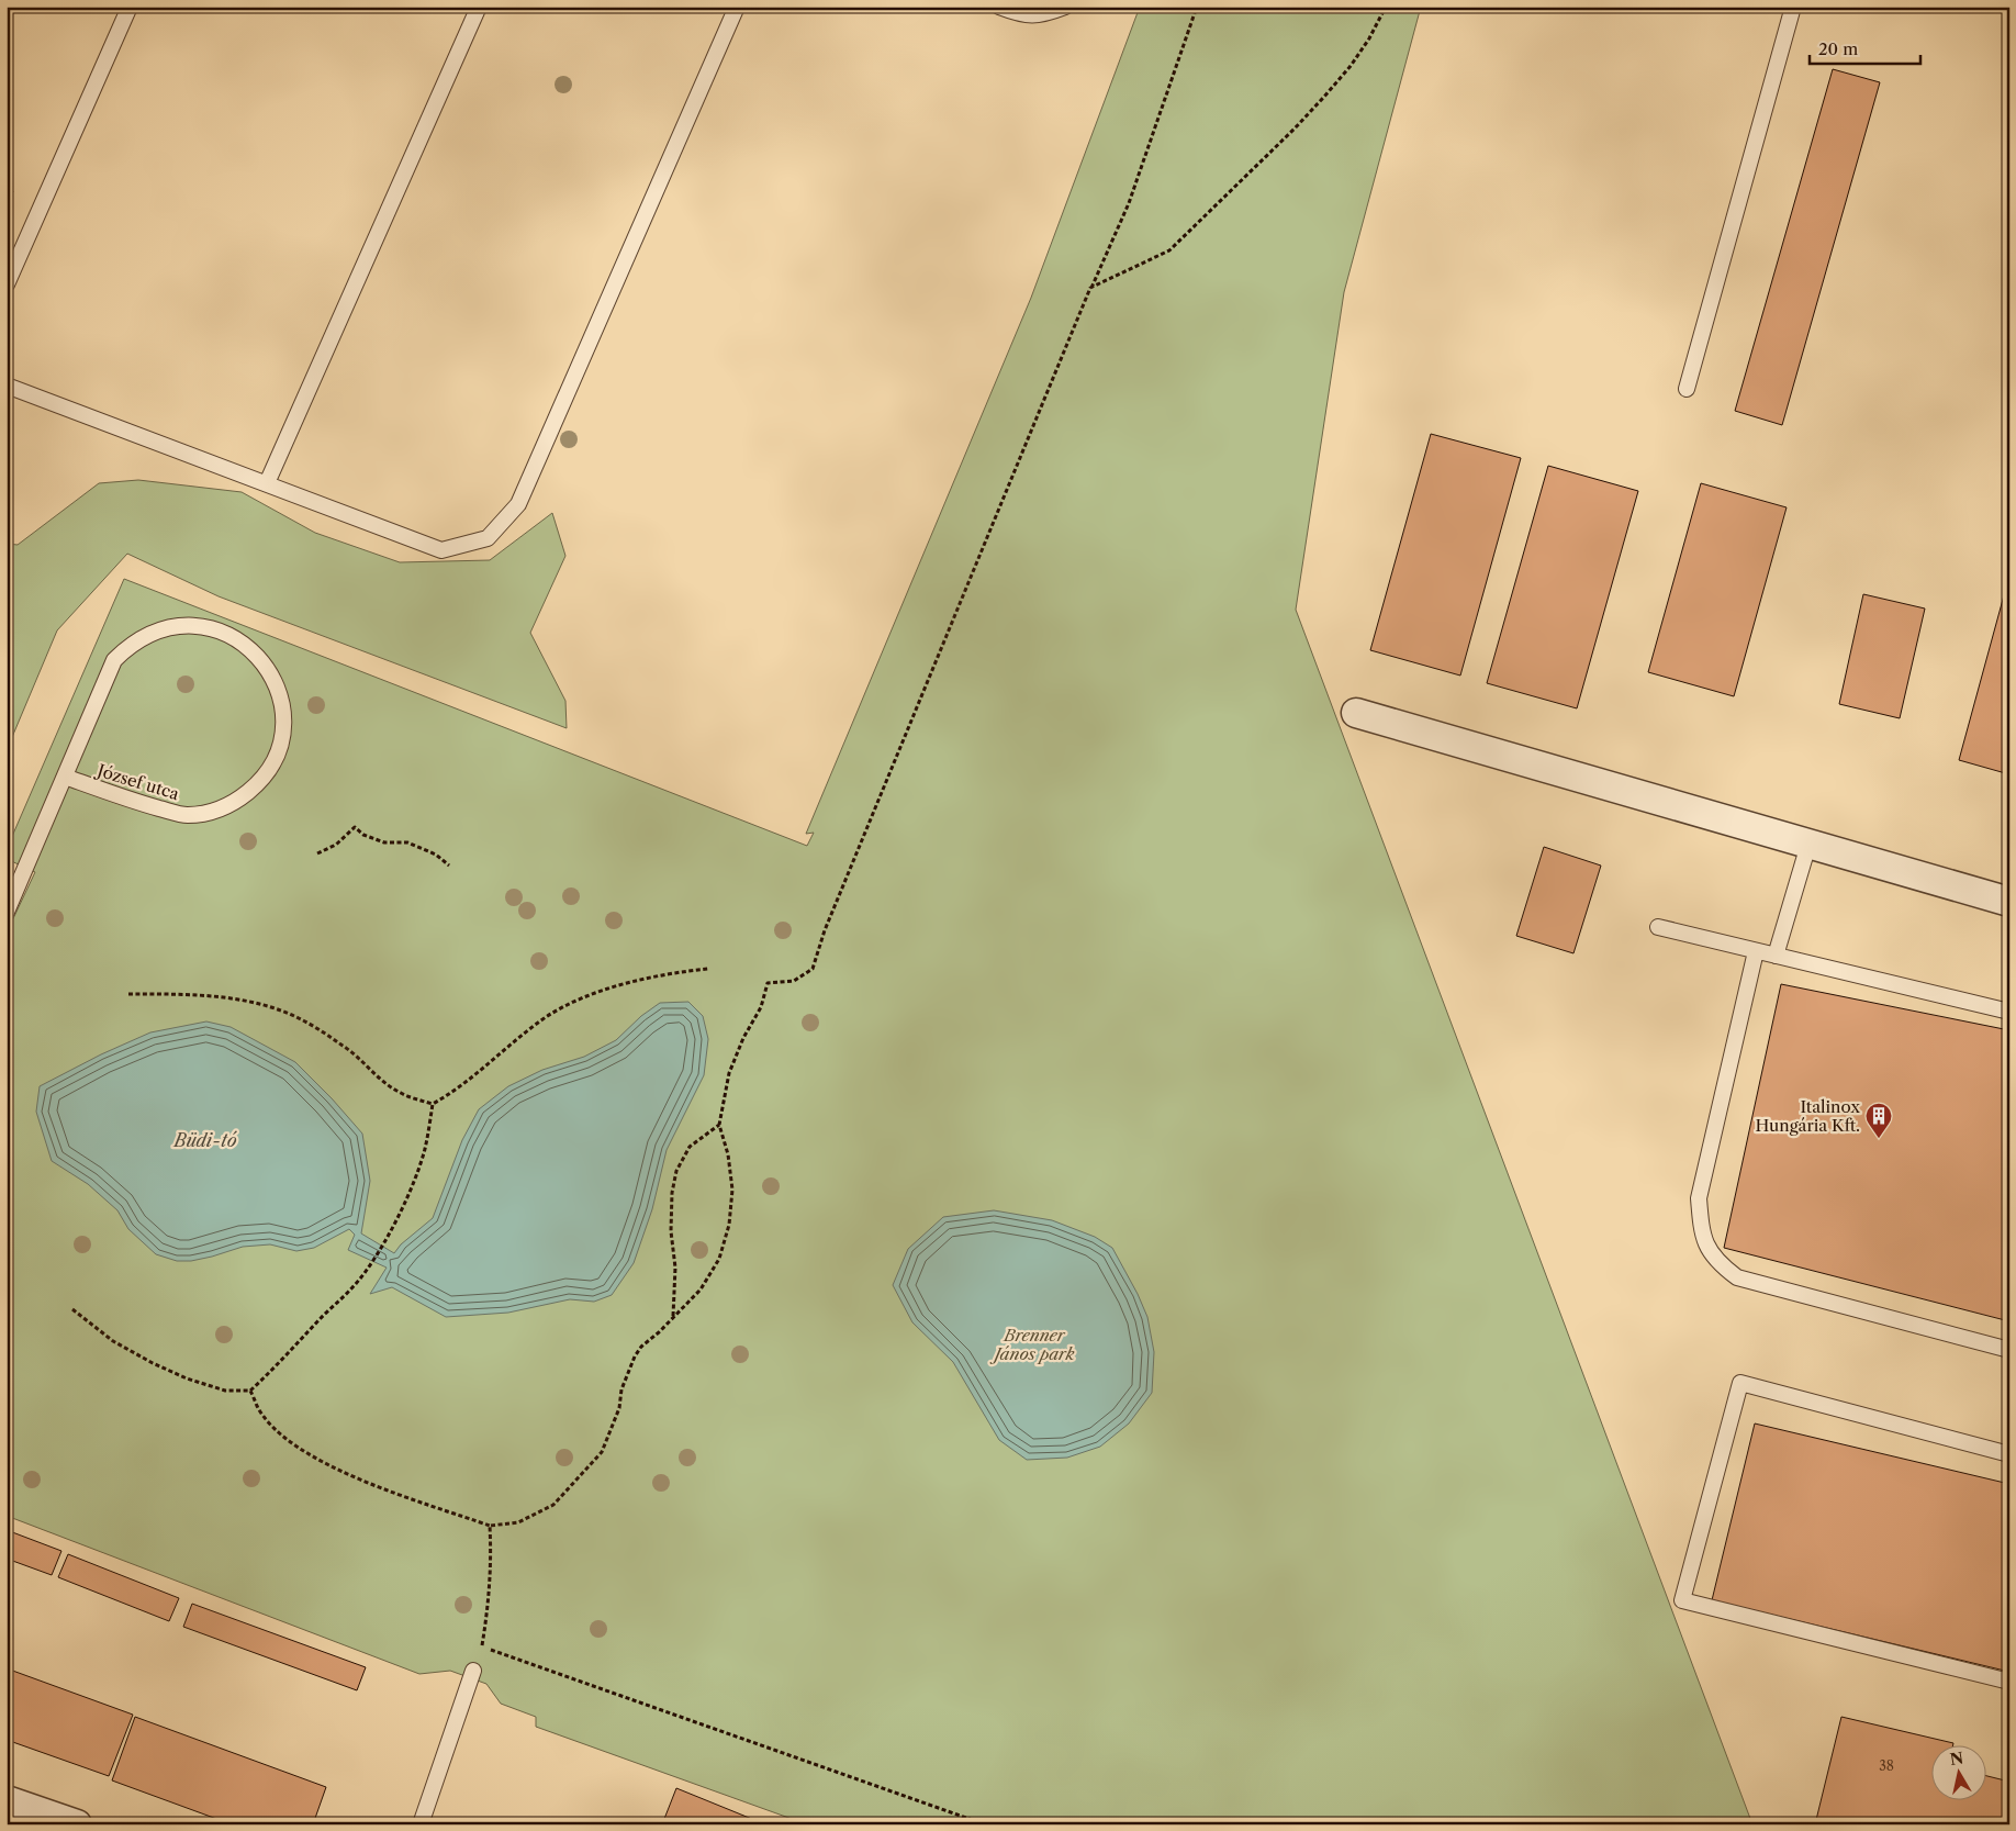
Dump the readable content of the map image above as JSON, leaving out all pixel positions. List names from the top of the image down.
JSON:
{
  "streets": {
    "lane": ["József utca"]
  },
  "water": ["Büdi-tó"],
  "parks": ["Brenner János park"],
  "places": {
    "building": ["Italinox Hungária Kft."]
  },
  "house_numbers": ["38"],
  "scale_bar": "20 m",
  "north": "top"
}
